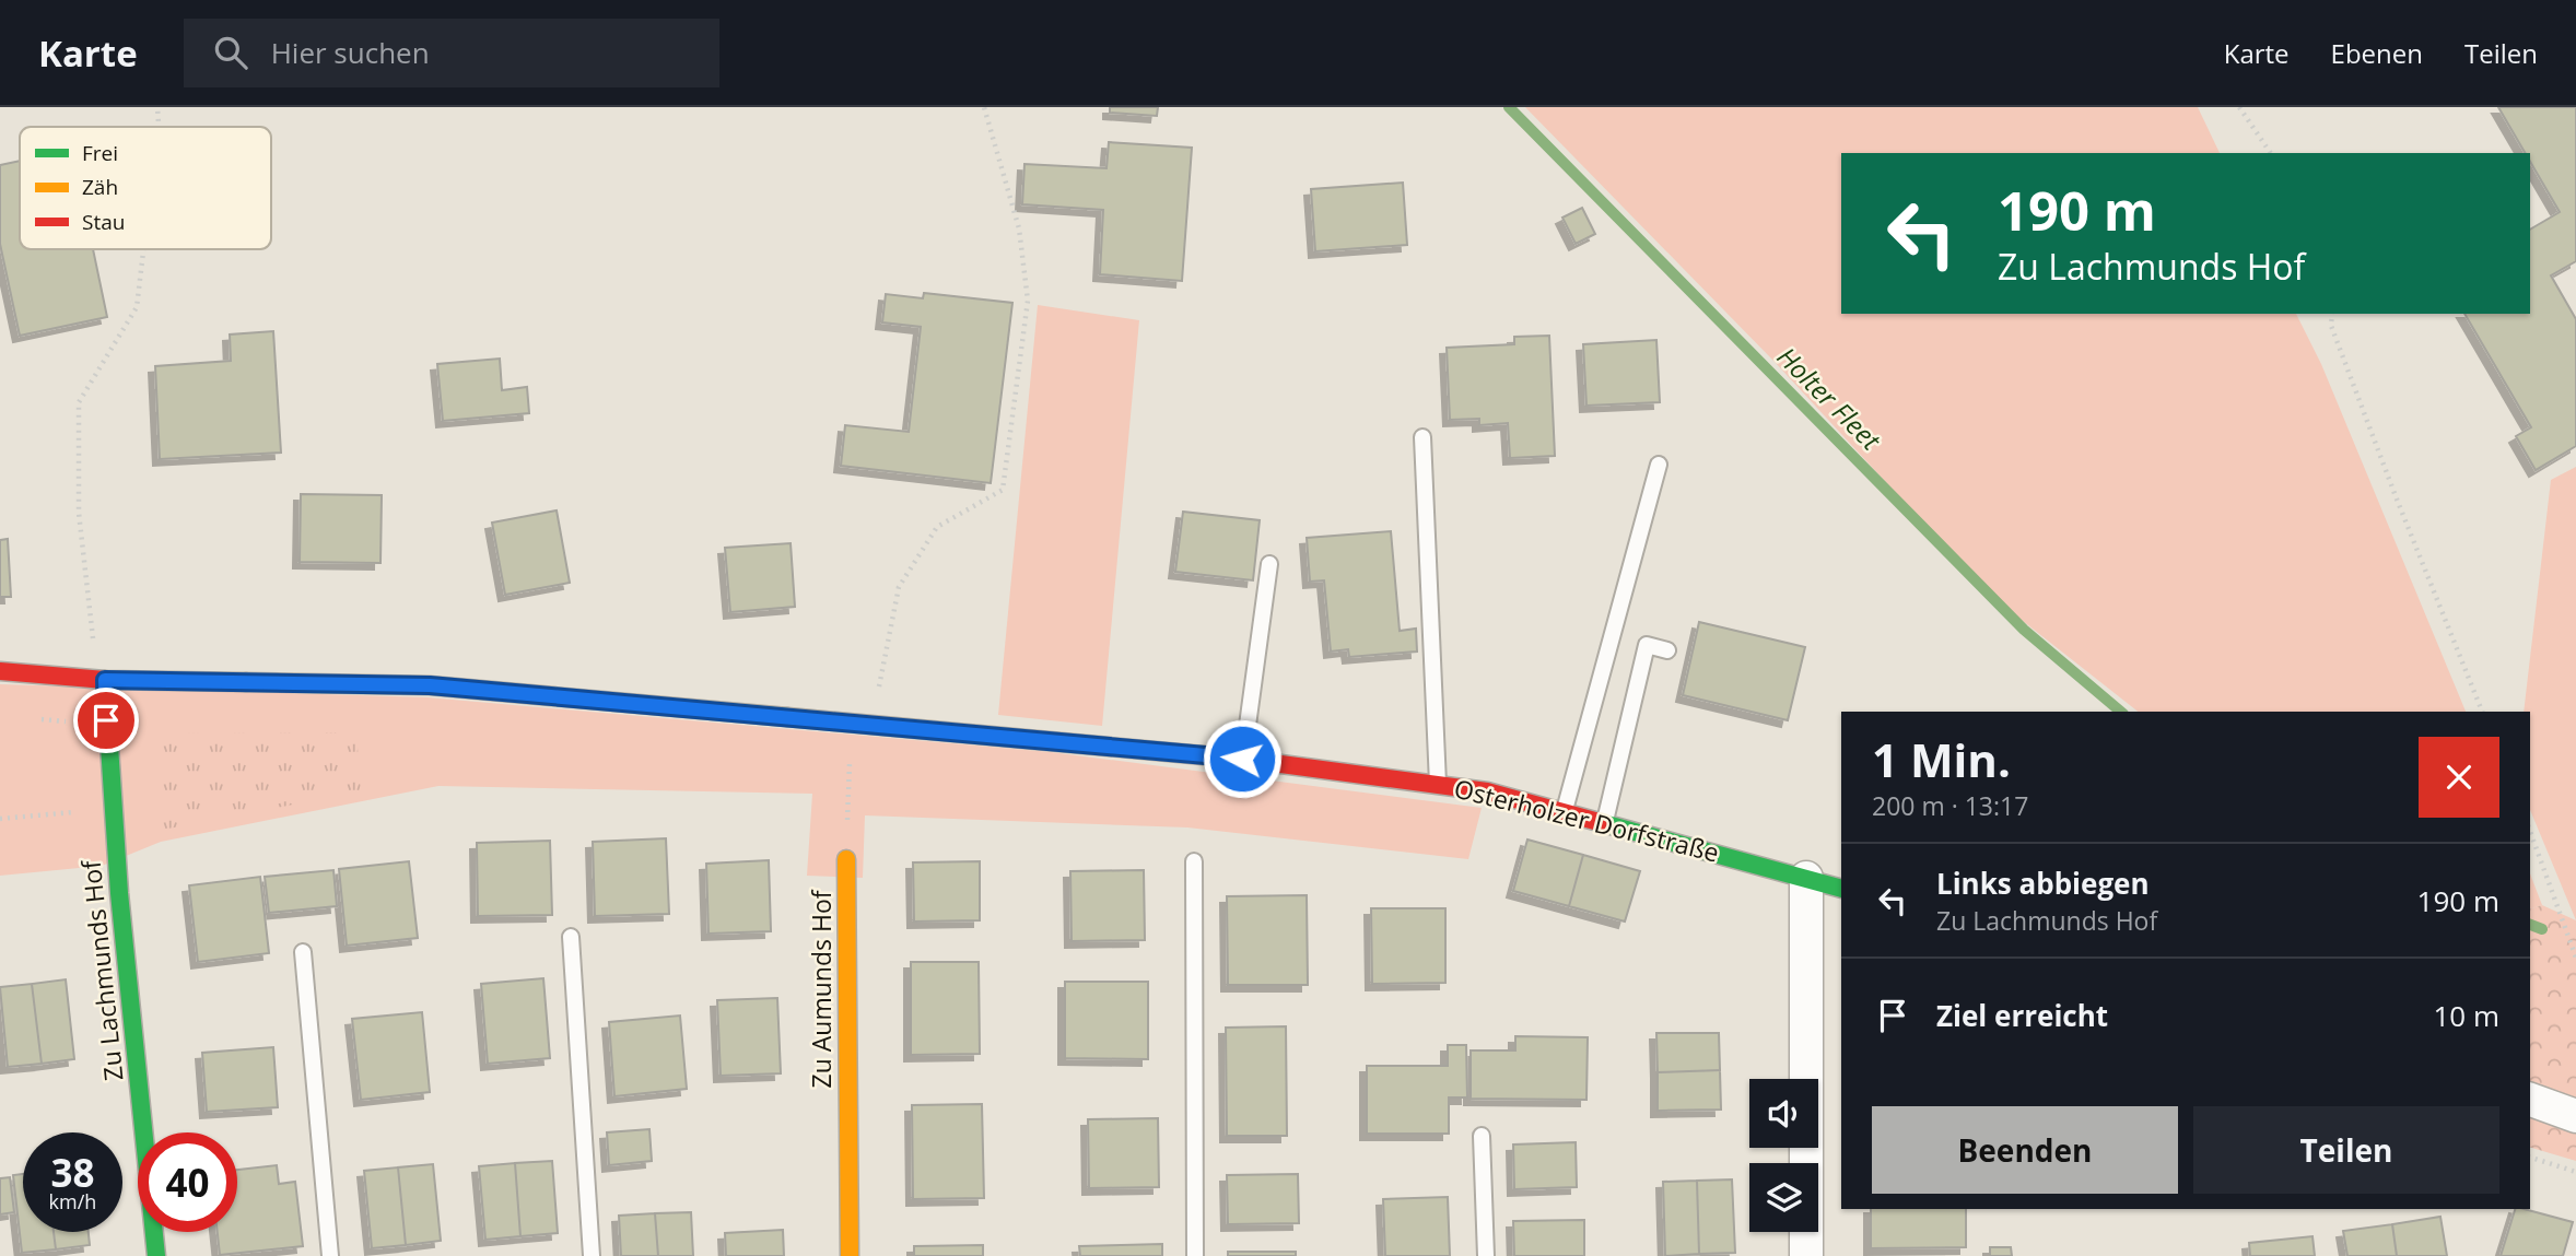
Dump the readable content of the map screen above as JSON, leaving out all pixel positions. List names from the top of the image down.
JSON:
{
  "streets": {
    "street": ["Osterholzer Dorfstraße", "Zu Lachmunds Hof", "Zu Aumunds Hof"]
  },
  "crossings": [
    ["Osterholzer Dorfstraße", "Zu Lachmunds Hof"],
    ["Osterholzer Dorfstraße", "Zu Aumunds Hof"]
  ],
  "water": ["Holter Fleet"],
  "legend": ["Frei", "Zäh", "Stau"],
  "page": {
    "header": "Karte",
    "search": "Hier suchen",
    "nav": ["Karte", "Ebenen", "Teilen"],
    "turn": ["190 m", "Zu Lachmunds Hof"],
    "heading": ["1 Min.", "200 m · 13:17"],
    "list": [
      {
        "name": "Links abbiegen",
        "note": "Zu Lachmunds Hof",
        "value": "190 m"
      },
      {
        "name": "Ziel erreicht",
        "value": "10 m"
      }
    ],
    "buttons": ["Beenden", "Teilen"],
    "speed": "38 km/h",
    "limit": "40"
  }
}
